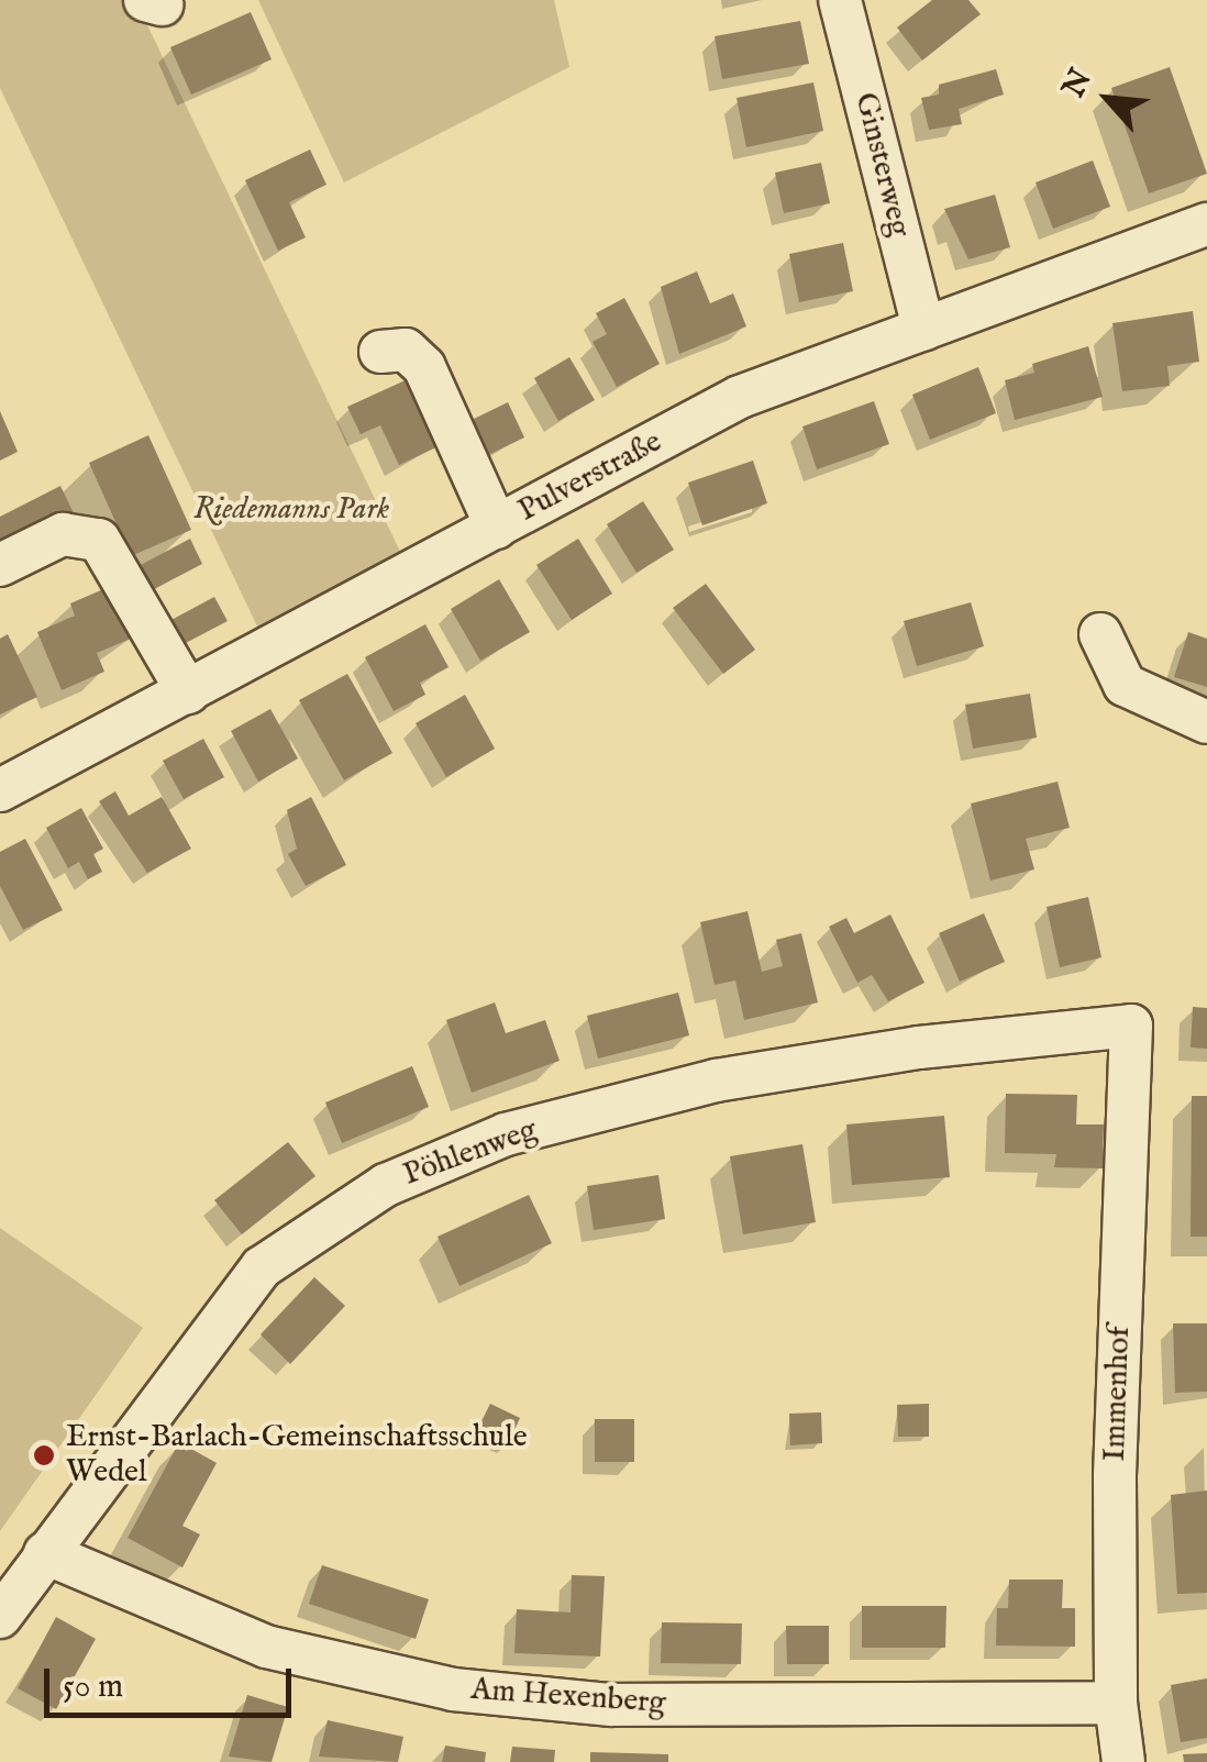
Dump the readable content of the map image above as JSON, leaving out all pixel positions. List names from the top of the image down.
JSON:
{
  "streets": {
    "street": [
      "Ginsterweg",
      "Pulverstraße",
      "Pöhlenweg",
      "Immenhof",
      "Am Hexenberg"
    ]
  },
  "crossings": [
    ["Ginsterweg", "Pulverstraße"],
    ["Pöhlenweg", "Immenhof"],
    ["Pöhlenweg", "Am Hexenberg"],
    ["Immenhof", "Am Hexenberg"]
  ],
  "parks": ["Riedemanns Park"],
  "places": ["Ernst-Barlach-Gemeinschaftsschule Wedel"],
  "scale_bar": "50 m",
  "north": "top left"
}
